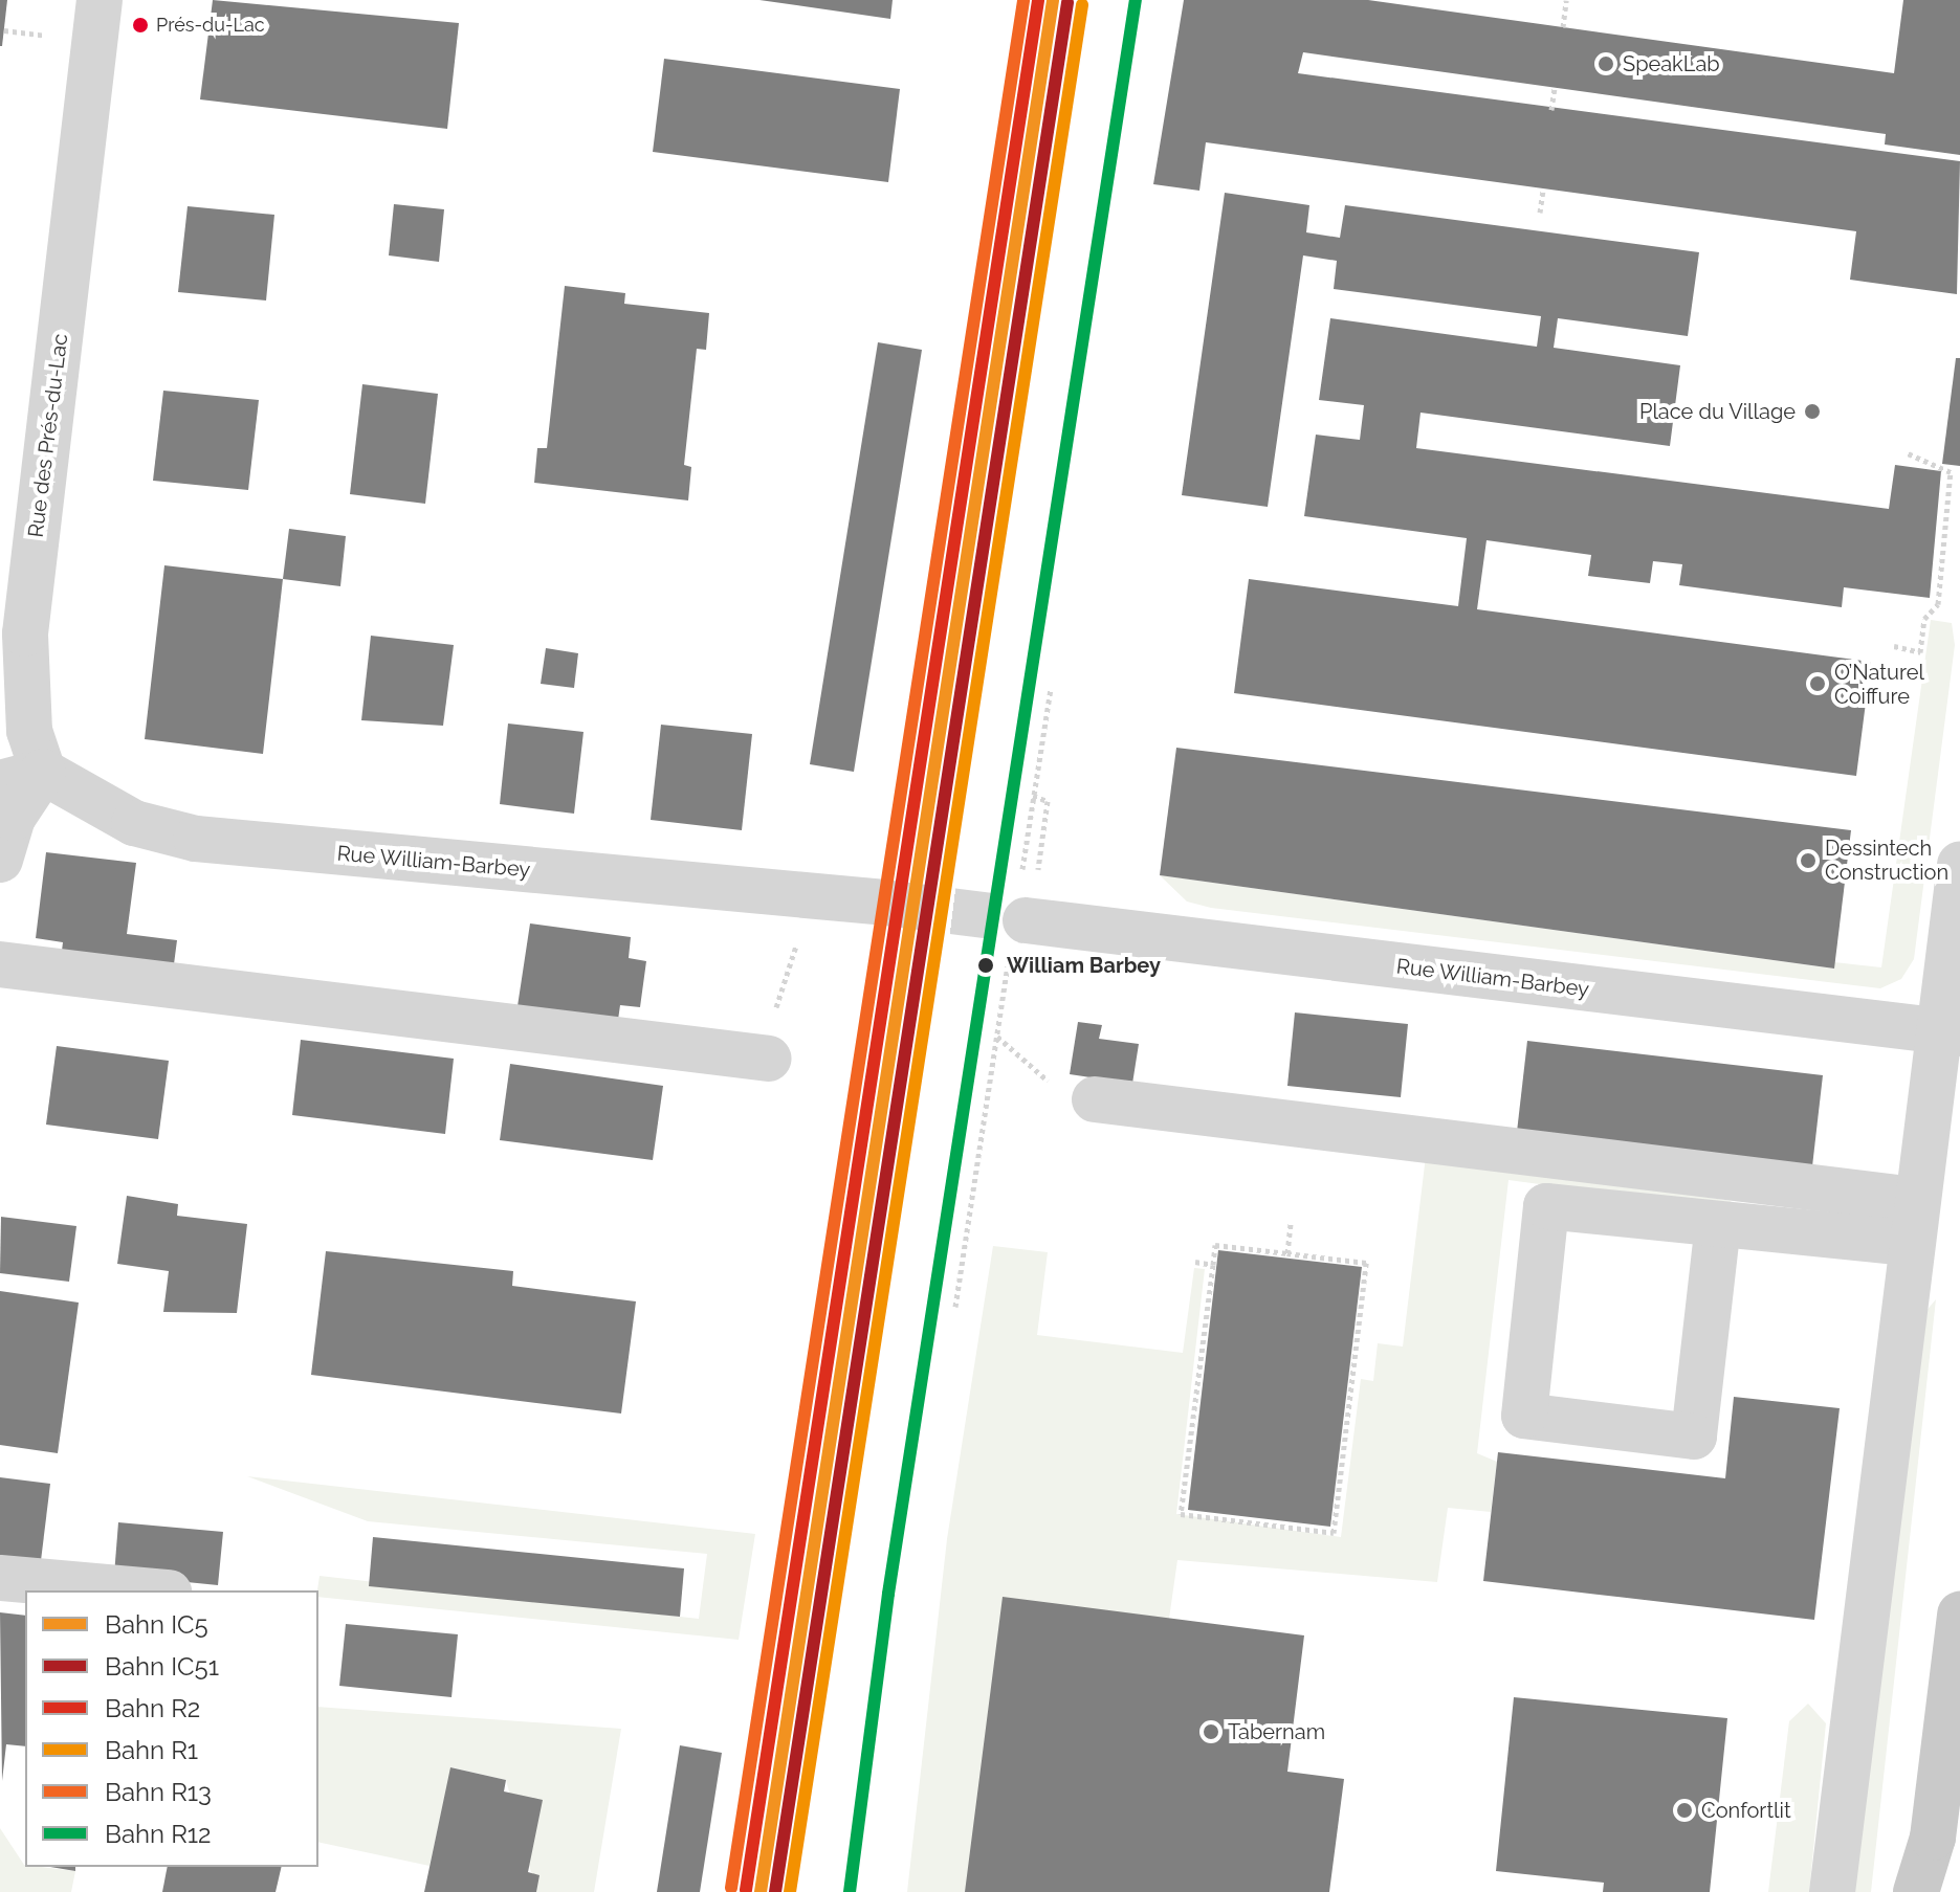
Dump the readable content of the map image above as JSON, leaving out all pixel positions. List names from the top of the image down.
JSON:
{
  "streets": {
    "street": ["Rue des Prés-du-Lac", "Rue William-Barbey"]
  },
  "crossings": [
    ["Rue des Prés-du-Lac", "Rue William-Barbey"]
  ],
  "places": [
    "Prés-du-Lac",
    "SpeakLab",
    "Place du Village",
    "O’Naturel Coiffure",
    "Dessintech Construction",
    "William Barbey",
    "Tabernam",
    "Confortlit"
  ],
  "lines": [
    "rail line IC5",
    "rail line R2",
    "rail line R13",
    "rail line R12",
    "rail line IC51",
    "rail line R1"
  ],
  "legend": [
    "Bahn IC5",
    "Bahn IC51",
    "Bahn R2",
    "Bahn R1",
    "Bahn R13",
    "Bahn R12"
  ]
}
